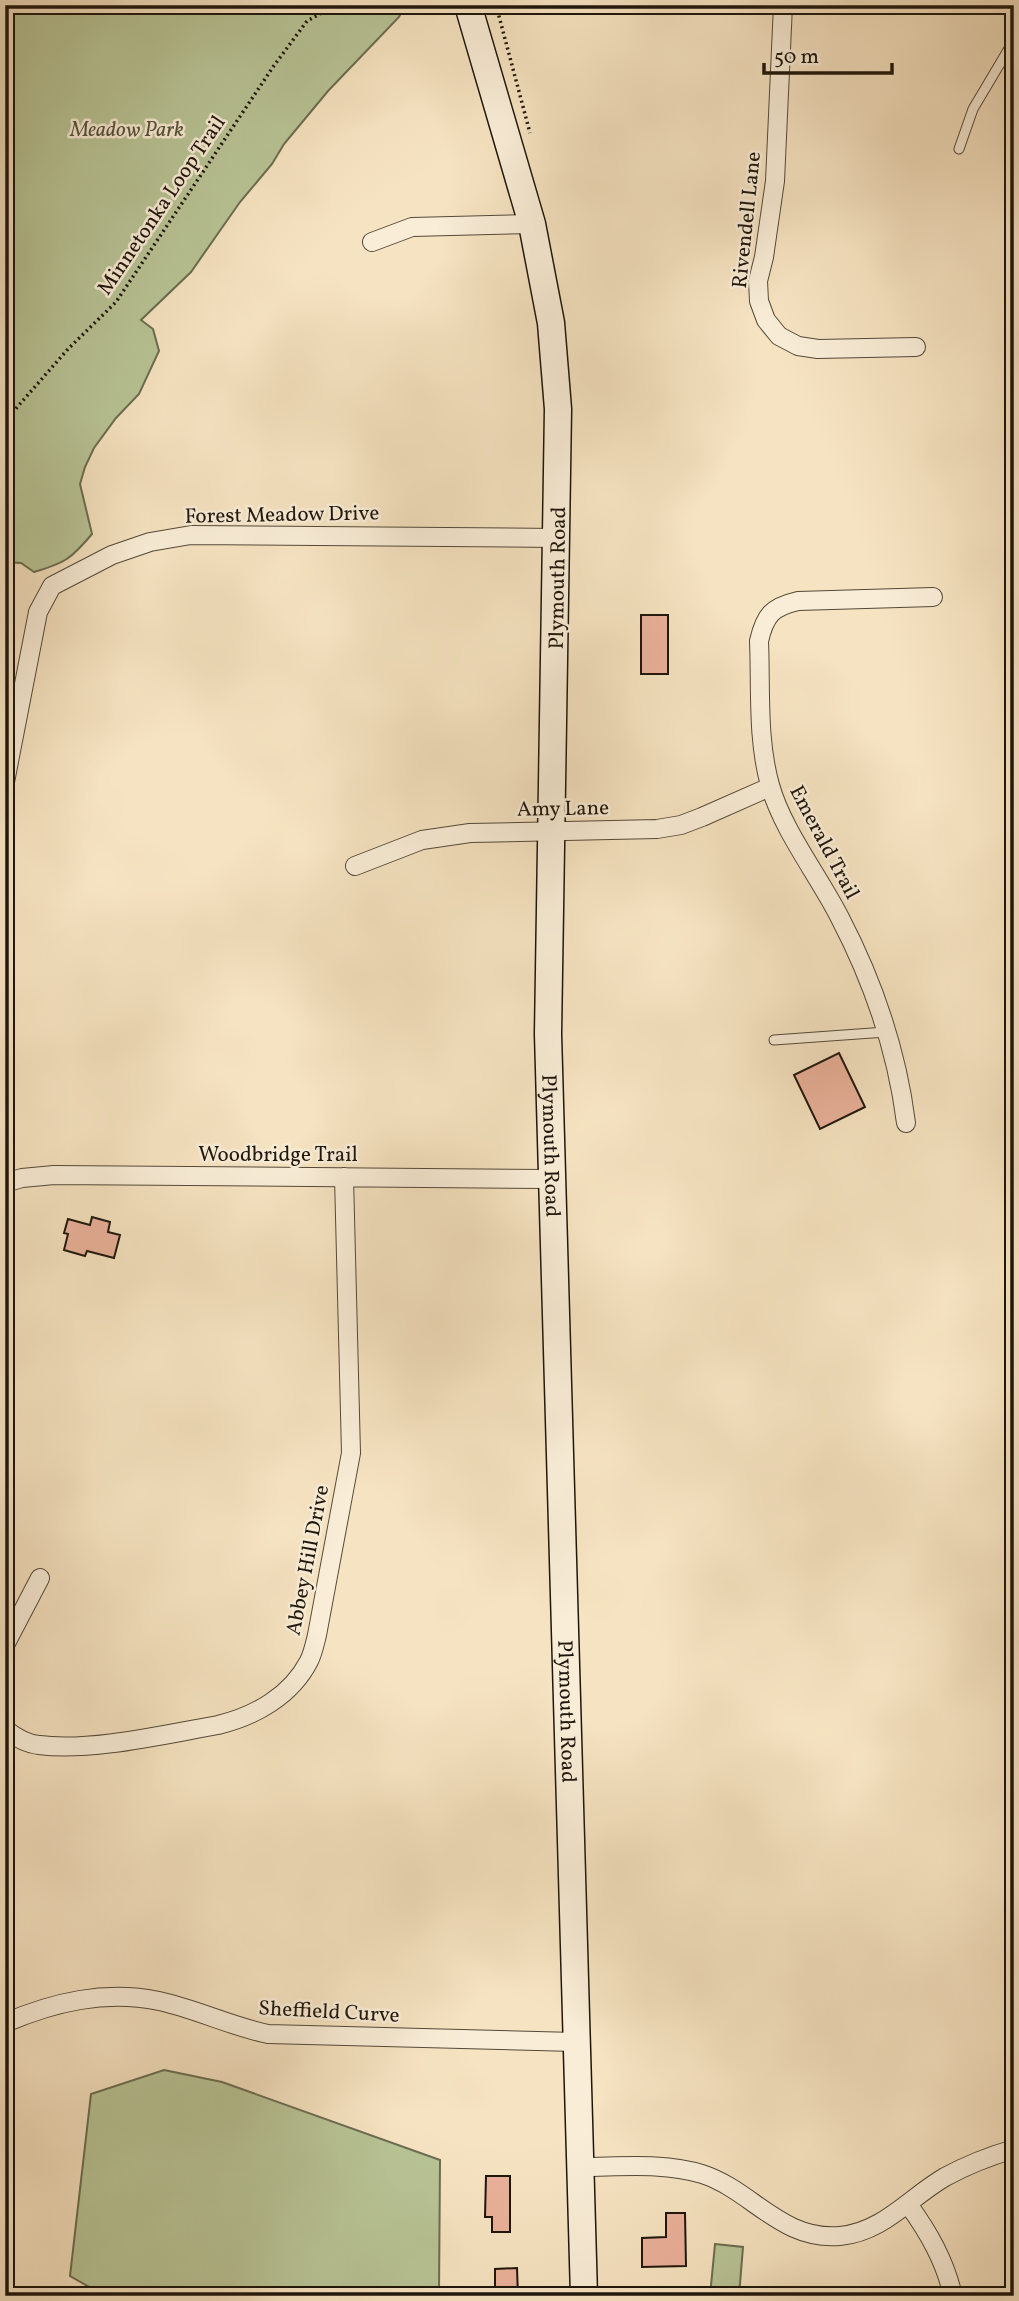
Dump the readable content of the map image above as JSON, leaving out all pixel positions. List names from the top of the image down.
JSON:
{
  "streets": {
    "main road": ["Plymouth Road"],
    "street": [
      "Rivendell Lane",
      "Forest Meadow Drive",
      "Amy Lane",
      "Emerald Trail",
      "Woodbridge Trail",
      "Abbey Hill Drive",
      "Sheffield Curve"
    ],
    "path": ["Minnetonka Loop Trail"]
  },
  "crossings": [
    ["Forest Meadow Drive", "Plymouth Road"],
    ["Plymouth Road", "Amy Lane"],
    ["Plymouth Road", "Woodbridge Trail"],
    ["Plymouth Road", "Sheffield Curve"],
    ["Amy Lane", "Emerald Trail"],
    ["Woodbridge Trail", "Abbey Hill Drive"]
  ],
  "parks": ["Meadow Park"],
  "scale_bar": "50 m"
}
